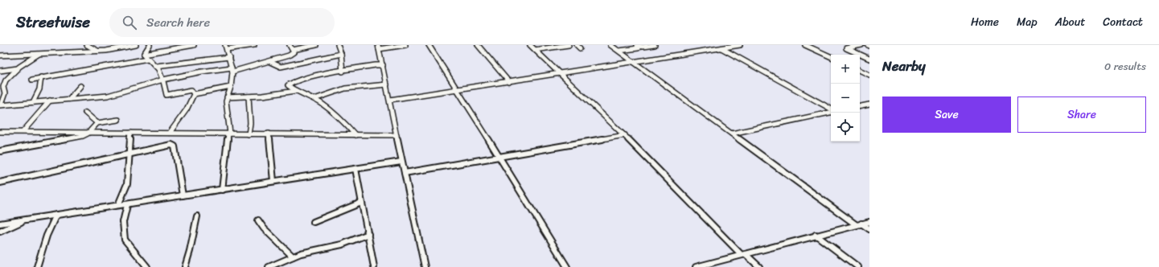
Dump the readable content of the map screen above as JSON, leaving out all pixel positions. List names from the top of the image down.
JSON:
{
  "page": {
    "header": "Streetwise",
    "search": "Search here",
    "nav": [
      "Home",
      "Map",
      "About",
      "Contact"
    ],
    "heading": ["Nearby", "0 results"],
    "map_buttons": ["+", "−"],
    "buttons": ["Save", "Share"]
  }
}
